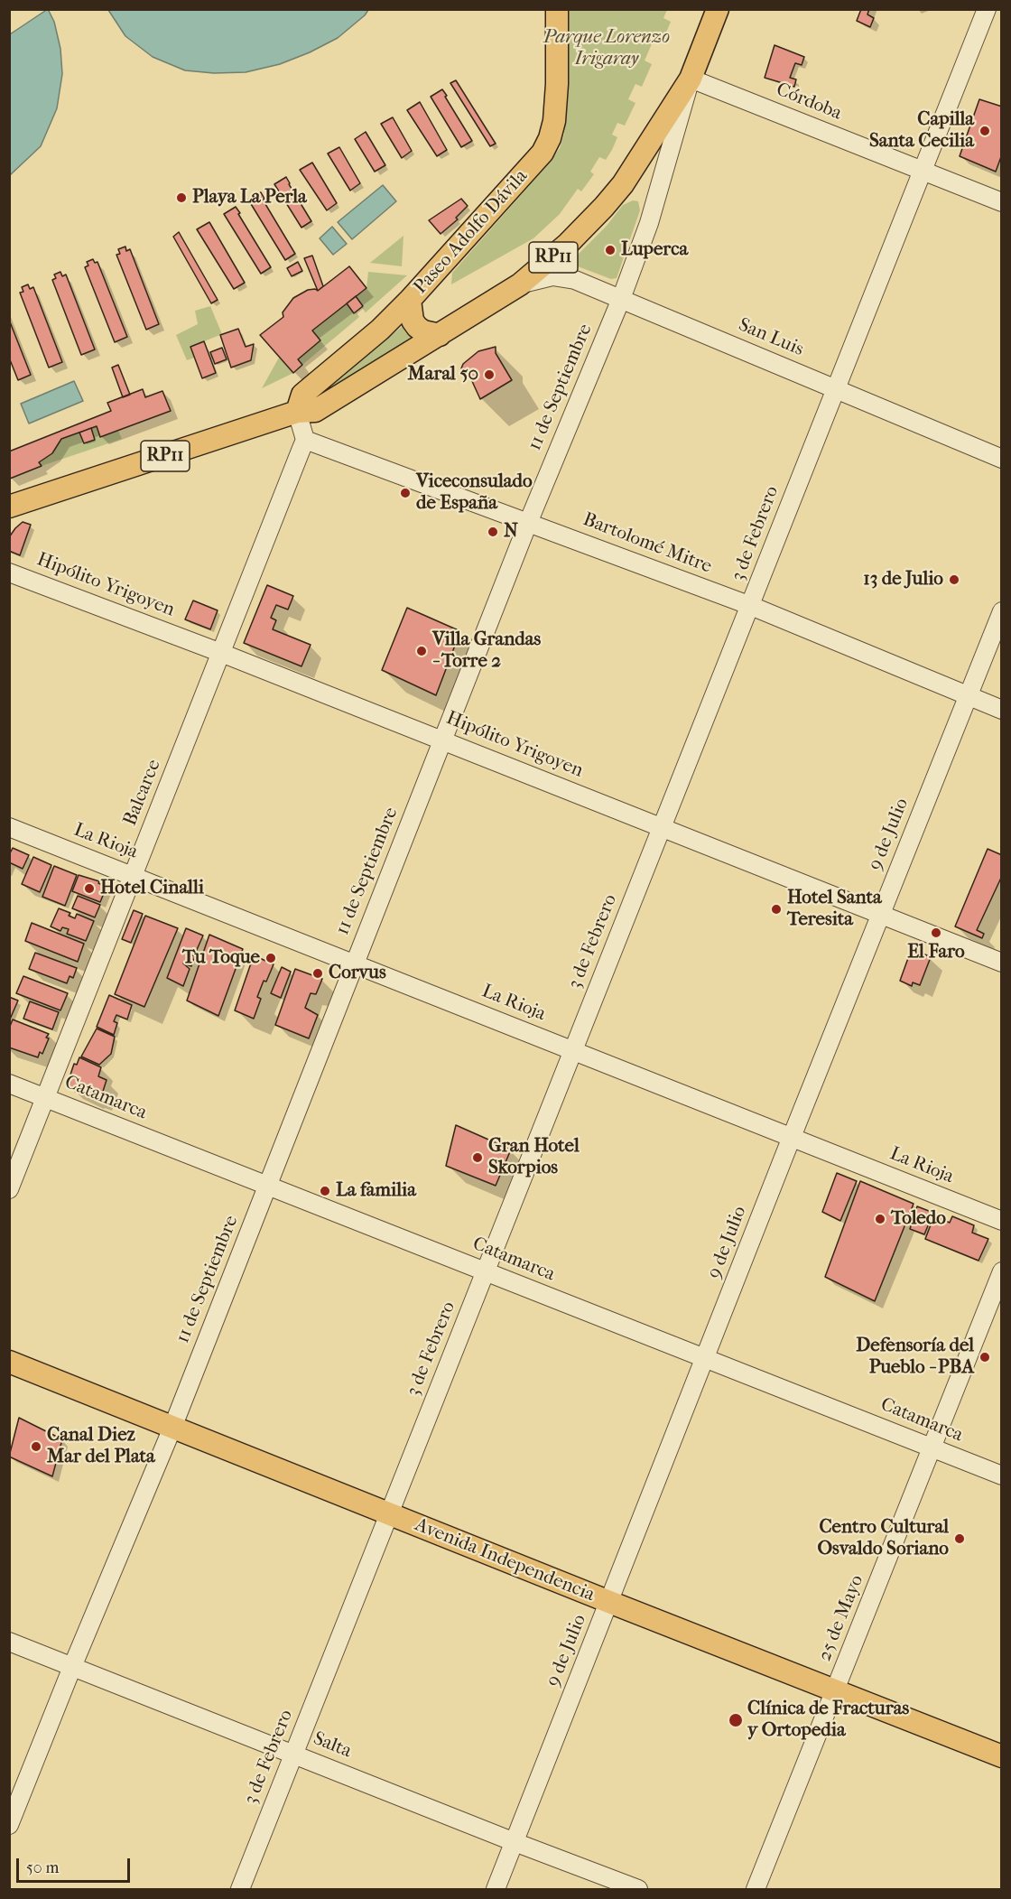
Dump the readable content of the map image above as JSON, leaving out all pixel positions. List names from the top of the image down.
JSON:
{
  "streets": {
    "main road": ["Paseo Adolfo Dávila", "RP11", "Avenida Independencia"],
    "street": [
      "Córdoba",
      "San Luis",
      "11 de Septiembre",
      "3 de Febrero",
      "Bartolomé Mitre",
      "Hipólito Yrigoyen",
      "Balcarce",
      "9 de Julio",
      "La Rioja",
      "Catamarca",
      "25 de Mayo",
      "Salta"
    ]
  },
  "crossings": [
    ["Córdoba", "RP11"],
    ["Córdoba", "11 de Septiembre"],
    ["Córdoba", "3 de Febrero"],
    ["Paseo Adolfo Dávila", "RP11"],
    ["RP11", "San Luis"],
    ["RP11", "11 de Septiembre"],
    ["San Luis", "11 de Septiembre"],
    ["San Luis", "3 de Febrero"],
    ["11 de Septiembre", "Bartolomé Mitre"],
    ["11 de Septiembre", "Hipólito Yrigoyen"],
    ["11 de Septiembre", "La Rioja"],
    ["11 de Septiembre", "Catamarca"],
    ["11 de Septiembre", "Avenida Independencia"],
    ["11 de Septiembre", "Salta"],
    ["3 de Febrero", "Bartolomé Mitre"],
    ["3 de Febrero", "Hipólito Yrigoyen"],
    ["3 de Febrero", "La Rioja"],
    ["3 de Febrero", "Catamarca"],
    ["3 de Febrero", "Avenida Independencia"],
    ["3 de Febrero", "Salta"],
    ["Bartolomé Mitre", "Balcarce"],
    ["Bartolomé Mitre", "9 de Julio"],
    ["Hipólito Yrigoyen", "Balcarce"],
    ["Hipólito Yrigoyen", "9 de Julio"],
    ["Balcarce", "La Rioja"],
    ["Balcarce", "Catamarca"],
    ["9 de Julio", "La Rioja"],
    ["9 de Julio", "Catamarca"],
    ["9 de Julio", "Avenida Independencia"],
    ["9 de Julio", "Salta"],
    ["Catamarca", "25 de Mayo"],
    ["Avenida Independencia", "25 de Mayo"]
  ],
  "parks": ["Parque Lorenzo Irigaray"],
  "places": [
    "Capilla Santa Cecilia",
    "Playa La Perla",
    "Luperca",
    "Maral 50",
    "Viceconsulado de España",
    "N",
    "13 de Julio",
    "Villa Grandas - Torre 2",
    "Hotel Cinalli",
    "Hotel Santa Teresita",
    "El Faro",
    "Tu Toque",
    "Corvus",
    "Gran Hotel Skorpios",
    "La familia",
    "Toledo",
    "Defensoría del Pueblo - PBA",
    "Canal Diez Mar del Plata",
    "Centro Cultural Osvaldo Soriano",
    "Clínica de Fracturas y Ortopedia"
  ],
  "scale_bar": "50 m"
}
